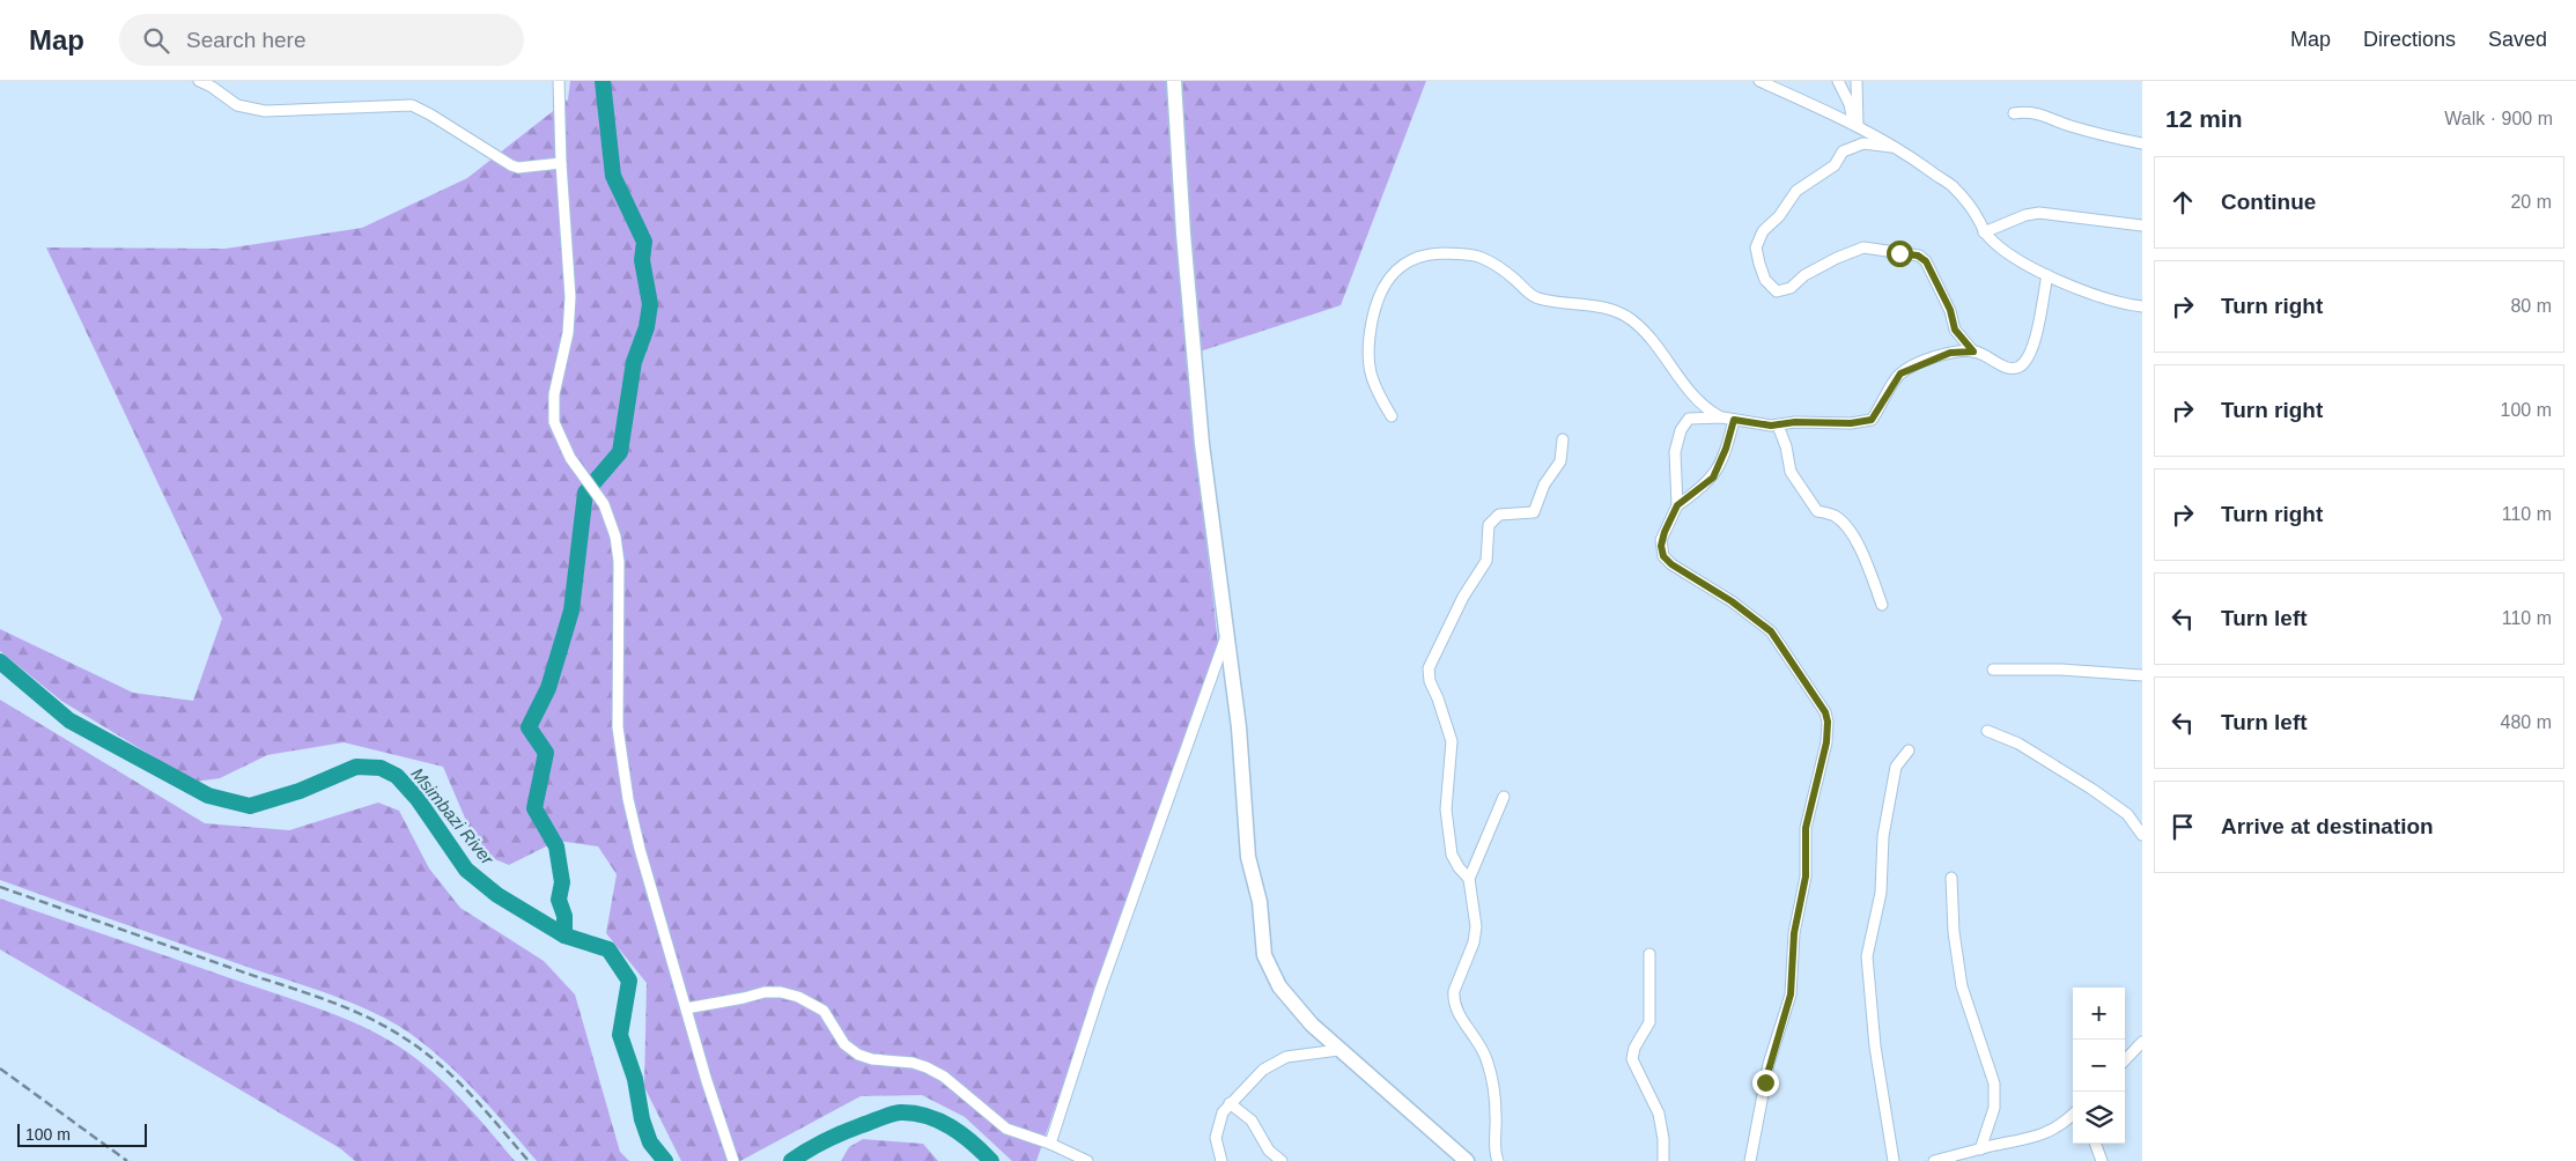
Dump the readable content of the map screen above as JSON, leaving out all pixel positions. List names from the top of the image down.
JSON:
{
  "water": ["Msimbazi River"],
  "scale_bar": "100 m",
  "page": {
    "header": "Map",
    "search": "Search here",
    "nav": ["Map", "Directions", "Saved"],
    "heading": ["12 min", "Walk · 900 m"],
    "list": [
      ["Continue", "20 m"],
      ["Turn right", "80 m"],
      ["Turn right", "100 m"],
      ["Turn right", "110 m"],
      ["Turn left", "110 m"],
      ["Turn left", "480 m"],
      "Arrive at destination"
    ],
    "map_buttons": ["+", "−"],
    "scale": "100 m"
  }
}
